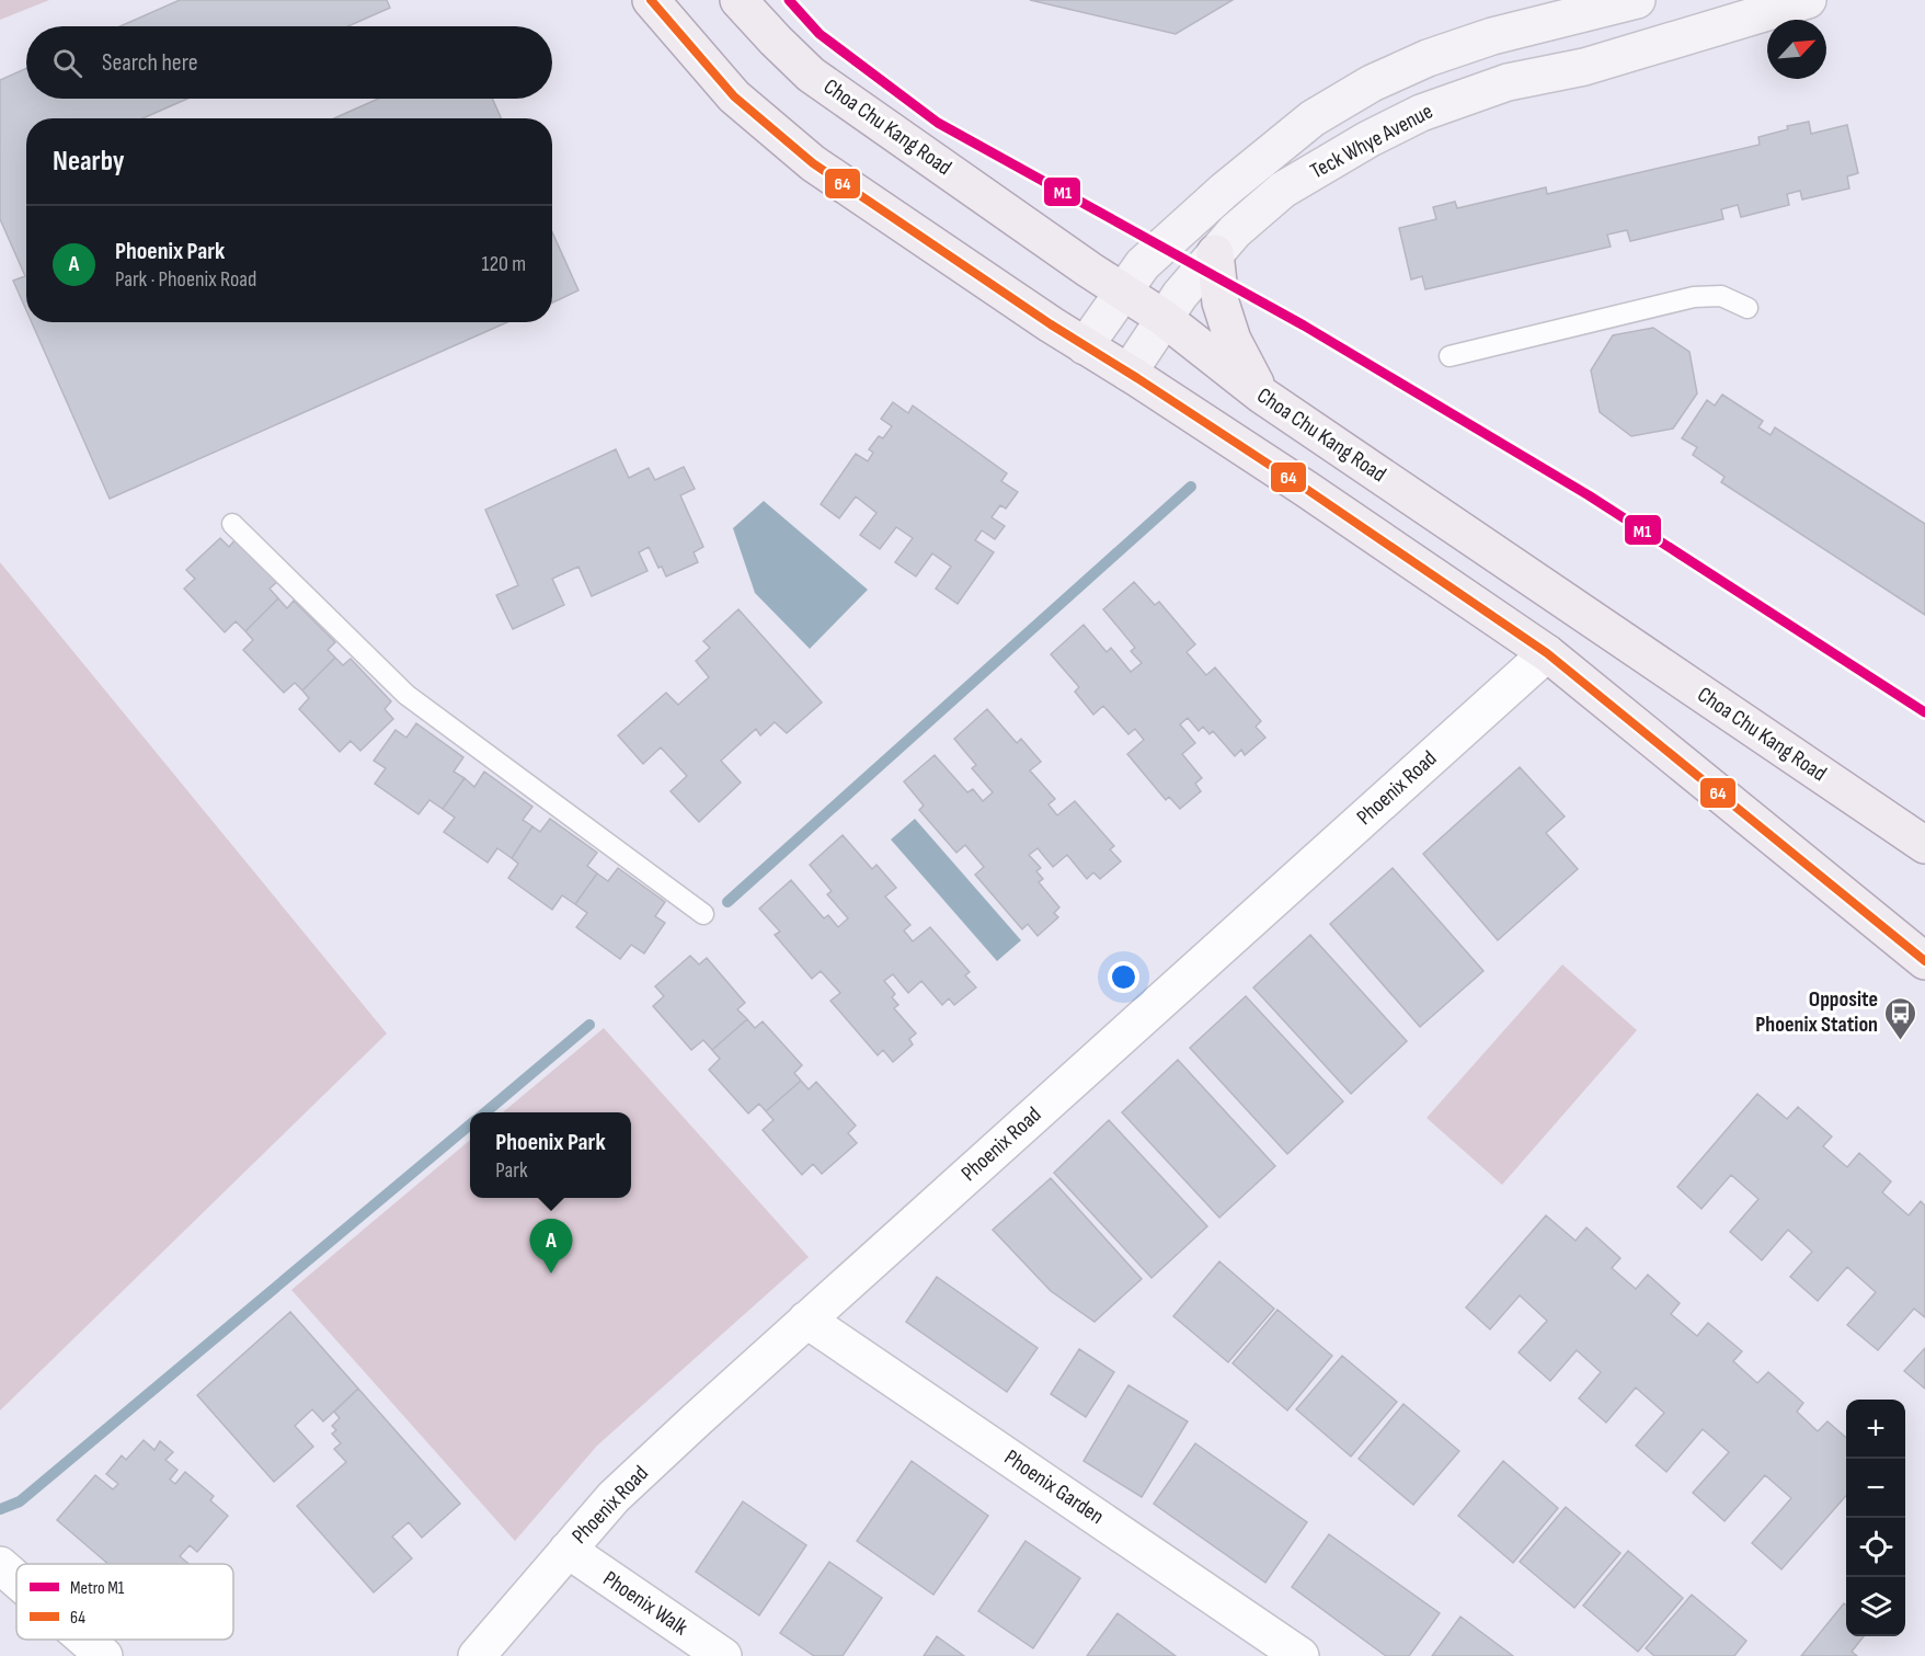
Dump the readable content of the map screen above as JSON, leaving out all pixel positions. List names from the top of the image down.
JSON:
{
  "streets": {
    "main road": ["Choa Chu Kang Road", "Teck Whye Avenue"],
    "street": ["Phoenix Road", "Phoenix Garden", "Phoenix Walk"]
  },
  "crossings": [
    ["Choa Chu Kang Road", "Teck Whye Avenue"],
    ["Phoenix Road", "Phoenix Garden"],
    ["Phoenix Road", "Phoenix Walk"]
  ],
  "places": {
    "bus stop": ["Opposite Phoenix Station"]
  },
  "lines": ["metro line M1", "transit line 64"],
  "legend": ["Metro M1", "64"],
  "north": "top right",
  "page": {
    "search": "Search here",
    "heading": "Nearby",
    "list": [
      {
        "mark": "A",
        "name": "Phoenix Park",
        "note": "Park · Phoenix Road",
        "value": "120 m"
      }
    ],
    "popup": ["Phoenix Park", "Park"],
    "pins": "A",
    "map_buttons": ["+", "−"]
  }
}
